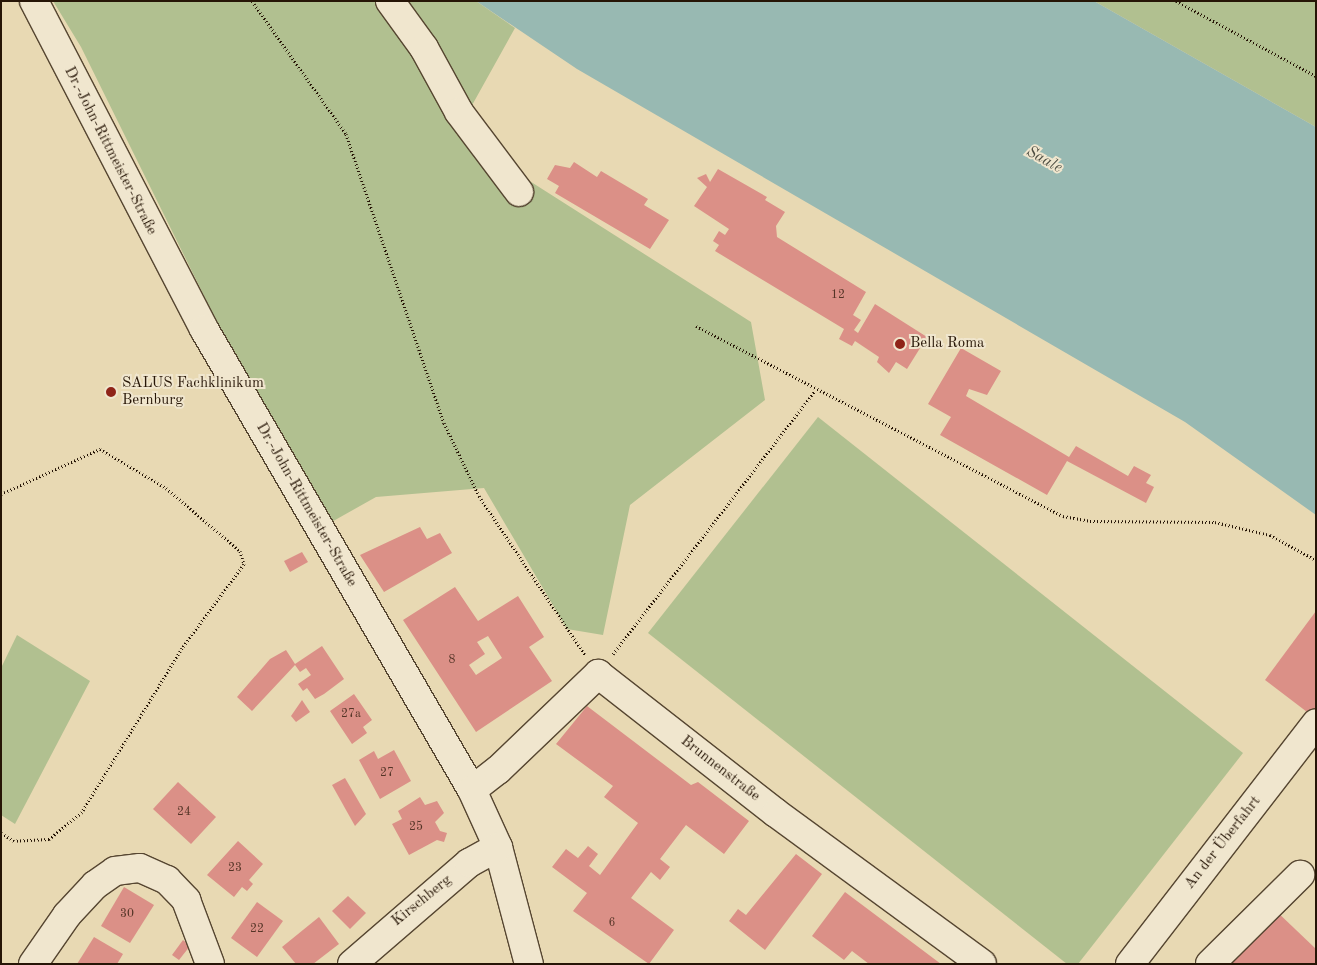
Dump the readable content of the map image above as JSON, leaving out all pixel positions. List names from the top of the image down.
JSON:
{
  "streets": {
    "street": [
      "Dr.-John-Rittmeister-Straße",
      "Brunnenstraße",
      "An der Überfahrt",
      "Kirschberg"
    ]
  },
  "crossings": [
    ["Dr.-John-Rittmeister-Straße", "Kirschberg"]
  ],
  "water": ["Saale"],
  "places": ["Bella Roma", "SALUS Fachklinikum Bernburg"],
  "house_numbers": [
    "12",
    "8",
    "27a",
    "27",
    "24",
    "25",
    "23",
    "30",
    "6",
    "22"
  ]
}
